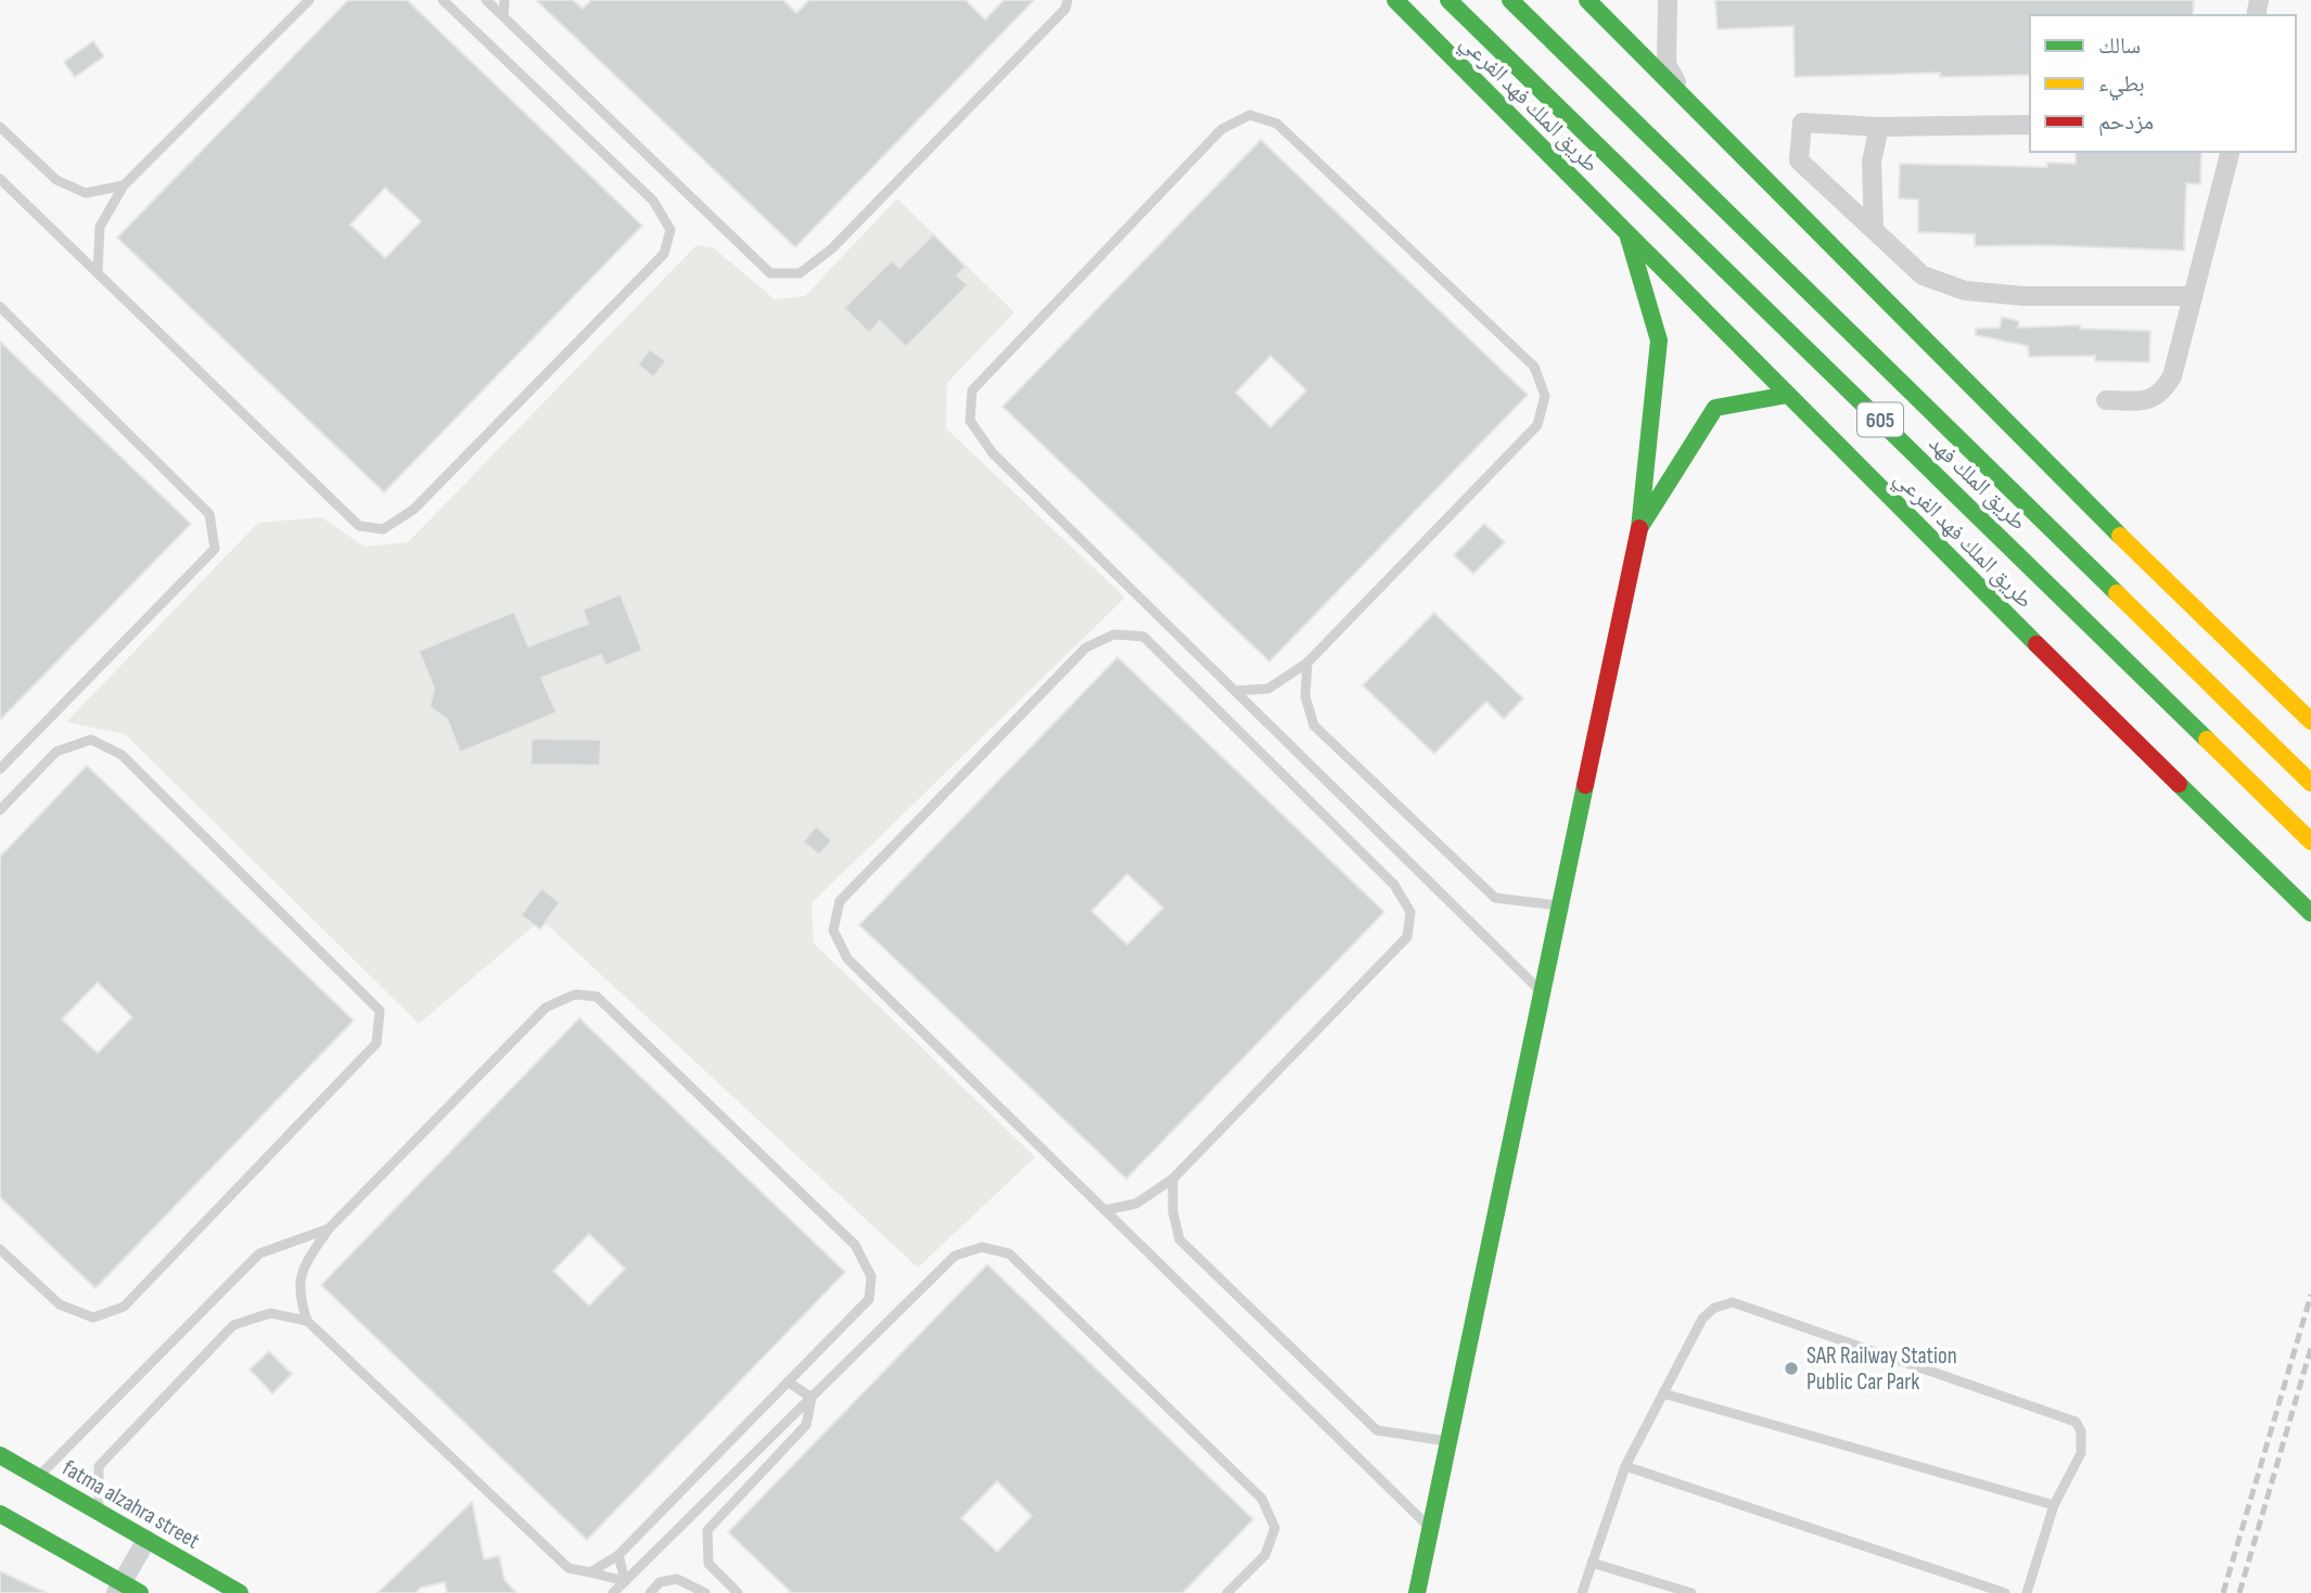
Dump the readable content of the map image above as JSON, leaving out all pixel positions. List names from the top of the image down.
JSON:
{
  "streets": {
    "main road": [
      "طريق الملك فهد الفرعي",
      "605",
      "طريق الملك فهد",
      "fatma alzahra street"
    ]
  },
  "places": ["SAR Railway Station Public Car Park"],
  "legend": ["سالك", "بطيء", "مزدحم"]
}
